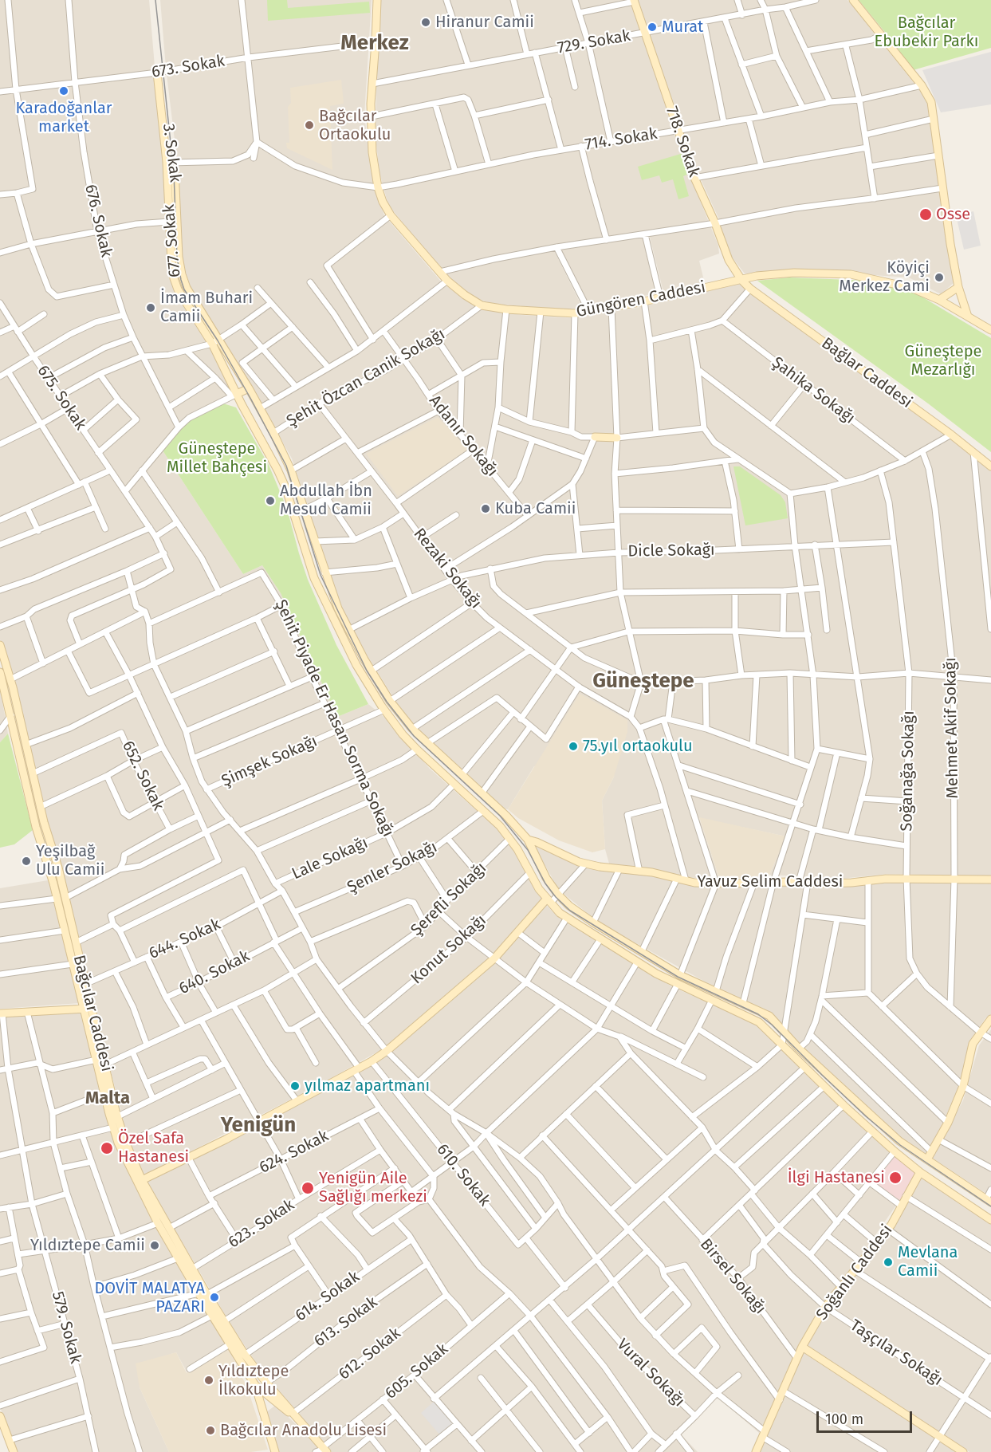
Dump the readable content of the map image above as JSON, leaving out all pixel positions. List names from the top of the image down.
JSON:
{
  "streets": {
    "street": [
      "729. Sokak",
      "673. Sokak",
      "714. Sokak",
      "718. Sokak",
      "3. Sokak",
      "676. Sokak",
      "677. Sokak",
      "Güngören Caddesi",
      "Bağlar Caddesi",
      "Şehit Özcan Canik Sokağı",
      "Şahika Sokağı",
      "675. Sokak",
      "Adanır Sokağı",
      "Dicle Sokağı",
      "Rezaki Sokağı",
      "Şehit Piyade Er Hasan Sorma Sokağı",
      "Mehmet Akif Sokağı",
      "Şimşek Sokağı",
      "Soğanağa Sokağı",
      "652. Sokak",
      "Lale Sokağı",
      "Şenler Sokağı",
      "Yavuz Selim Caddesi",
      "Şerefli Sokağı",
      "644. Sokak",
      "Konut Sokağı",
      "640. Sokak",
      "Bağcılar Caddesi",
      "624. Sokak",
      "610. Sokak",
      "623. Sokak",
      "Soğanlı Caddesi",
      "Birsel Sokağı",
      "614. Sokak",
      "613. Sokak",
      "579. Sokak",
      "Taşçılar Sokağı",
      "612. Sokak",
      "605. Sokak",
      "Vural Sokağı"
    ]
  },
  "crossings": [
    ["729. Sokak", "718. Sokak"],
    ["729. Sokak", "Güngören Caddesi"],
    ["673. Sokak", "3. Sokak"],
    ["673. Sokak", "676. Sokak"],
    ["673. Sokak", "Güngören Caddesi"],
    ["714. Sokak", "718. Sokak"],
    ["714. Sokak", "Güngören Caddesi"],
    ["718. Sokak", "Güngören Caddesi"],
    ["718. Sokak", "Bağlar Caddesi"],
    ["3. Sokak", "677. Sokak"],
    ["3. Sokak", "Şehit Özcan Canik Sokağı"],
    ["3. Sokak", "Dicle Sokağı"],
    ["3. Sokak", "Yavuz Selim Caddesi"],
    ["677. Sokak", "Şimşek Sokağı"],
    ["677. Sokak", "Lale Sokağı"],
    ["677. Sokak", "Şenler Sokağı"],
    ["677. Sokak", "Şerefli Sokağı"],
    ["677. Sokak", "Konut Sokağı"],
    ["677. Sokak", "Soğanlı Caddesi"],
    ["Güngören Caddesi", "Bağlar Caddesi"],
    ["Güngören Caddesi", "Şehit Özcan Canik Sokağı"],
    ["Şehit Özcan Canik Sokağı", "Adanır Sokağı"],
    ["Şehit Özcan Canik Sokağı", "Rezaki Sokağı"],
    ["Dicle Sokağı", "Rezaki Sokağı"],
    ["Dicle Sokağı", "Soğanağa Sokağı"],
    ["Rezaki Sokağı", "Yavuz Selim Caddesi"],
    ["Şehit Piyade Er Hasan Sorma Sokağı", "Şimşek Sokağı"],
    ["Şehit Piyade Er Hasan Sorma Sokağı", "Lale Sokağı"],
    ["Şehit Piyade Er Hasan Sorma Sokağı", "Şenler Sokağı"],
    ["Mehmet Akif Sokağı", "Soğanağa Sokağı"],
    ["Mehmet Akif Sokağı", "Yavuz Selim Caddesi"],
    ["Soğanağa Sokağı", "Yavuz Selim Caddesi"],
    ["652. Sokak", "Bağcılar Caddesi"],
    ["644. Sokak", "640. Sokak"],
    ["644. Sokak", "Bağcılar Caddesi"],
    ["Bağcılar Caddesi", "623. Sokak"],
    ["Bağcılar Caddesi", "614. Sokak"],
    ["Bağcılar Caddesi", "613. Sokak"],
    ["Bağcılar Caddesi", "612. Sokak"],
    ["Bağcılar Caddesi", "605. Sokak"],
    ["Soğanlı Caddesi", "Birsel Sokağı"],
    ["Soğanlı Caddesi", "Taşçılar Sokağı"]
  ],
  "districts": [
    "Merkez",
    "Güneştepe",
    "Malta",
    "Yenigün"
  ],
  "parks": ["Bağcılar Ebubekir Parkı", "Güneştepe Mezarlığı", "Güneştepe Millet Bahçesi"],
  "places": [
    "Hiranur Camii",
    "Murat",
    "Karadoğanlar market",
    "Bağcılar Ortaokulu",
    "Osse",
    "Köyiçi Merkez Cami",
    "İmam Buhari Camii",
    "Abdullah İbn Mesud Camii",
    "Kuba Camii",
    "75.yıl ortaokulu",
    "Yeşilbağ Ulu Camii",
    "yılmaz apartmanı",
    "Özel Safa Hastanesi",
    "İlgi Hastanesi",
    "Yenigün Aile Sağlığı merkezi",
    "Yıldıztepe Camii",
    "Mevlana Camii",
    "DOVİT MALATYA PAZARI",
    "Yıldıztepe İlkokulu",
    "Bağcılar Anadolu Lisesi"
  ],
  "scale_bar": "100 m"
}
